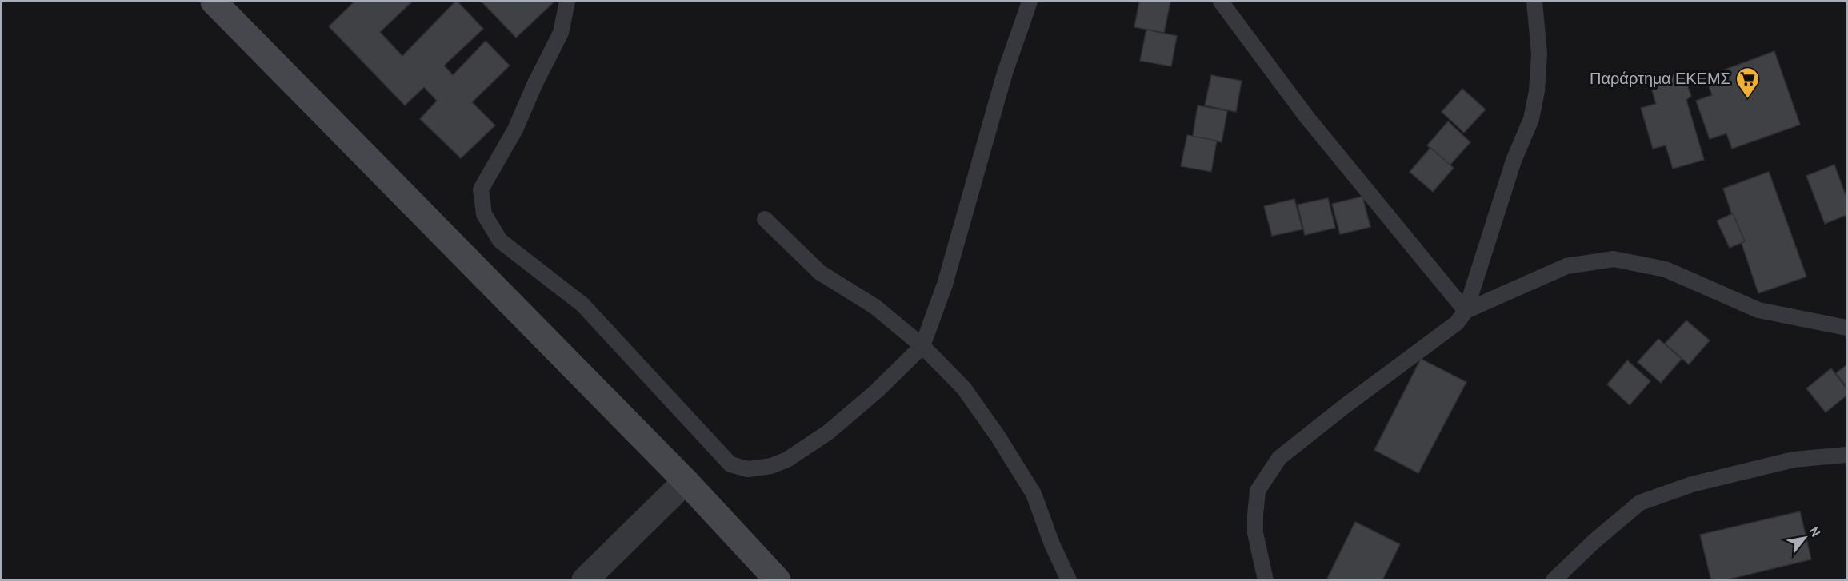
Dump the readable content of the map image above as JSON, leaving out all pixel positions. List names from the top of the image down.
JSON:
{
  "places": {
    "supermarket": ["Παράρτημα ΕΚΕΜΣ"]
  },
  "north": "top right"
}
